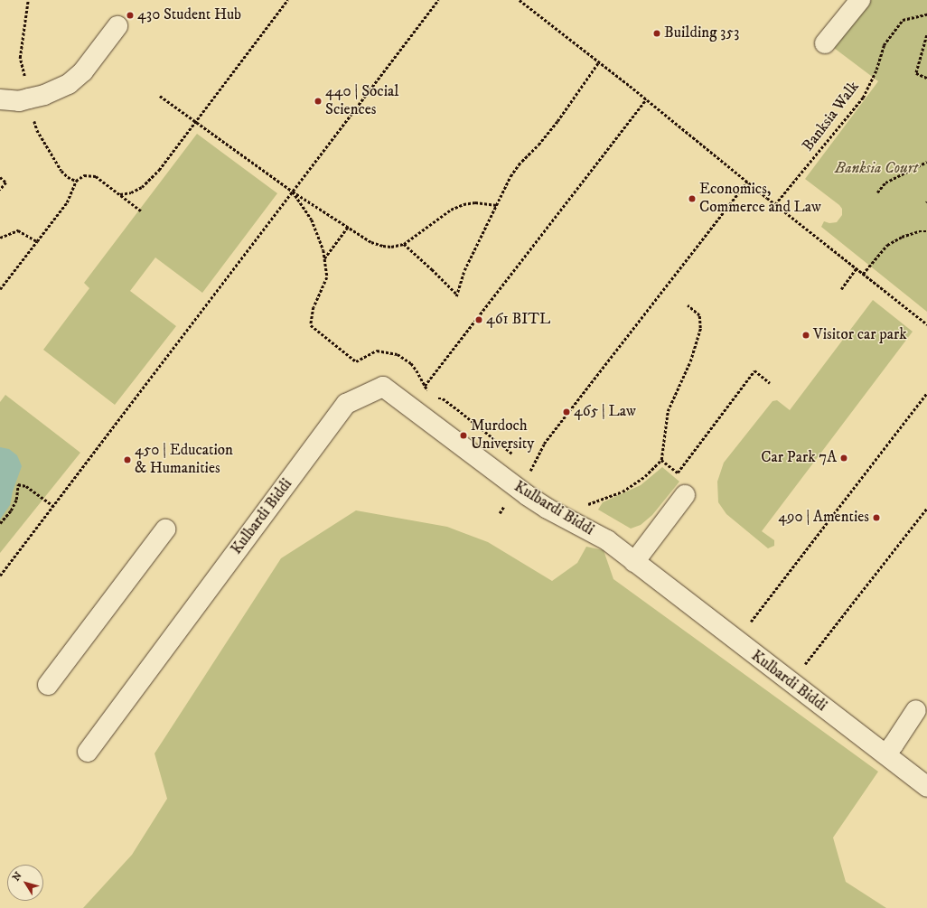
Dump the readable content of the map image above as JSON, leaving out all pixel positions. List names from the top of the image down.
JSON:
{
  "streets": {
    "street": ["Kulbardi Biddi"],
    "path": ["Banksia Walk"]
  },
  "parks": ["Banksia Court"],
  "places": [
    "430 Student Hub",
    "Building 353",
    "440 | Social Sciences",
    "Economics, Commerce and Law",
    "461 BITL",
    "Visitor car park",
    "465 | Law",
    "Murdoch University",
    "Car Park 7A",
    "450 | Education & Humanities",
    "490 | Amenties"
  ],
  "north": "top left"
}
